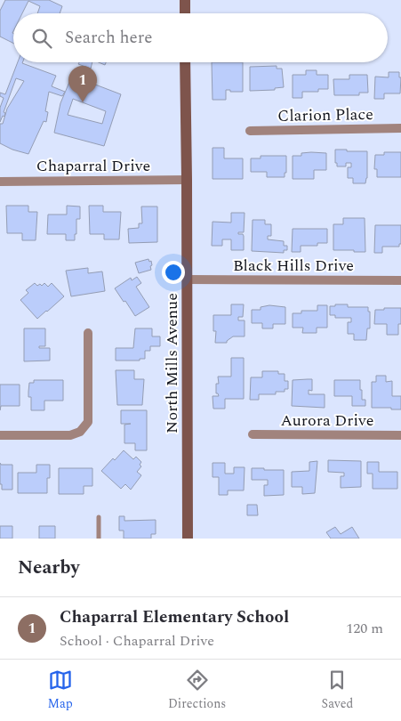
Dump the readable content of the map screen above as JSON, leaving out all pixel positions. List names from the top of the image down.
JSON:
{
  "streets": {
    "main road": ["North Mills Avenue"],
    "street": [
      "Clarion Place",
      "Chaparral Drive",
      "Black Hills Drive",
      "Aurora Drive"
    ]
  },
  "crossings": [
    ["Chaparral Drive", "North Mills Avenue"],
    ["Black Hills Drive", "North Mills Avenue"]
  ],
  "page": {
    "search": "Search here",
    "pins": "1",
    "heading": "Nearby",
    "list": [
      {
        "mark": "1",
        "name": "Chaparral Elementary School",
        "note": "School · Chaparral Drive",
        "value": "120 m"
      }
    ],
    "nav": ["Map", "Directions", "Saved"]
  }
}
